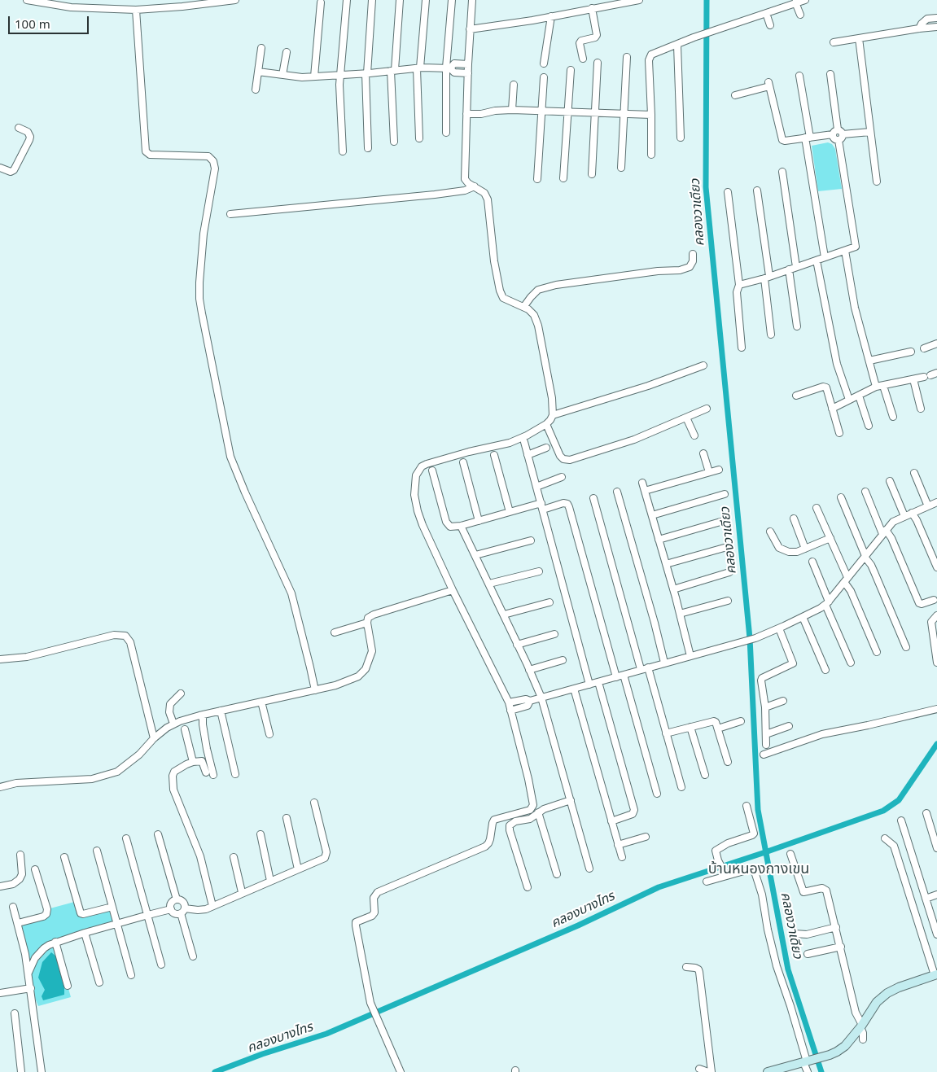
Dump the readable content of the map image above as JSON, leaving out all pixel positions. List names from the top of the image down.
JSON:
{
  "districts": ["บ้านหนองกางเขน"],
  "water": ["คลองวาเดียว", "คลองบางไทร"],
  "scale_bar": "100 m"
}
